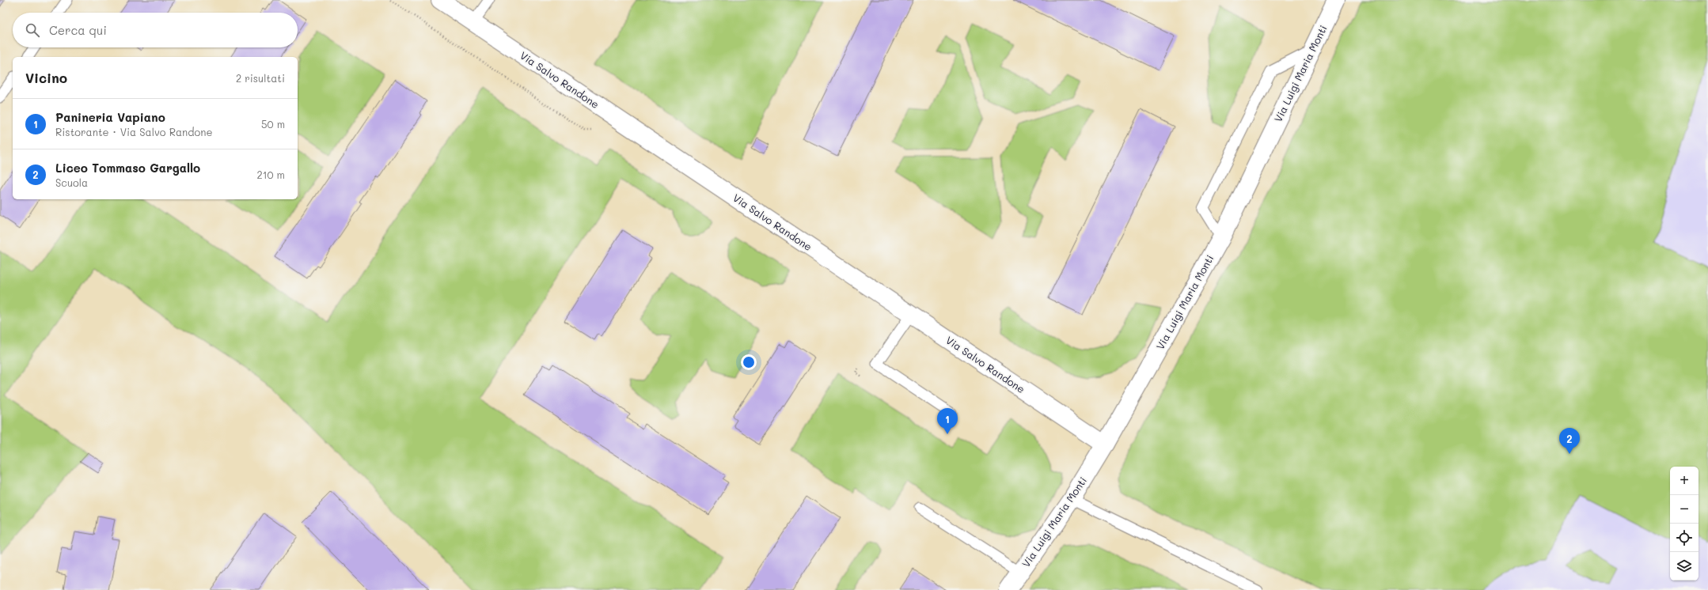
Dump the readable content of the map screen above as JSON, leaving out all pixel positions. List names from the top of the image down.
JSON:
{
  "streets": {
    "street": ["Via Luigi Maria Monti", "Via Salvo Randone"]
  },
  "crossings": [
    ["Via Luigi Maria Monti", "Via Salvo Randone"]
  ],
  "page": {
    "search": "Cerca qui",
    "heading": ["Vicino", "2 risultati"],
    "list": [
      {
        "mark": "1",
        "name": "Panineria Vapiano",
        "note": "Ristorante · Via Salvo Randone",
        "value": "50 m"
      },
      {
        "mark": "2",
        "name": "Liceo Tommaso Gargallo",
        "note": "Scuola",
        "value": "210 m"
      }
    ],
    "pins": ["1", "2"],
    "map_buttons": ["+", "−"]
  }
}
